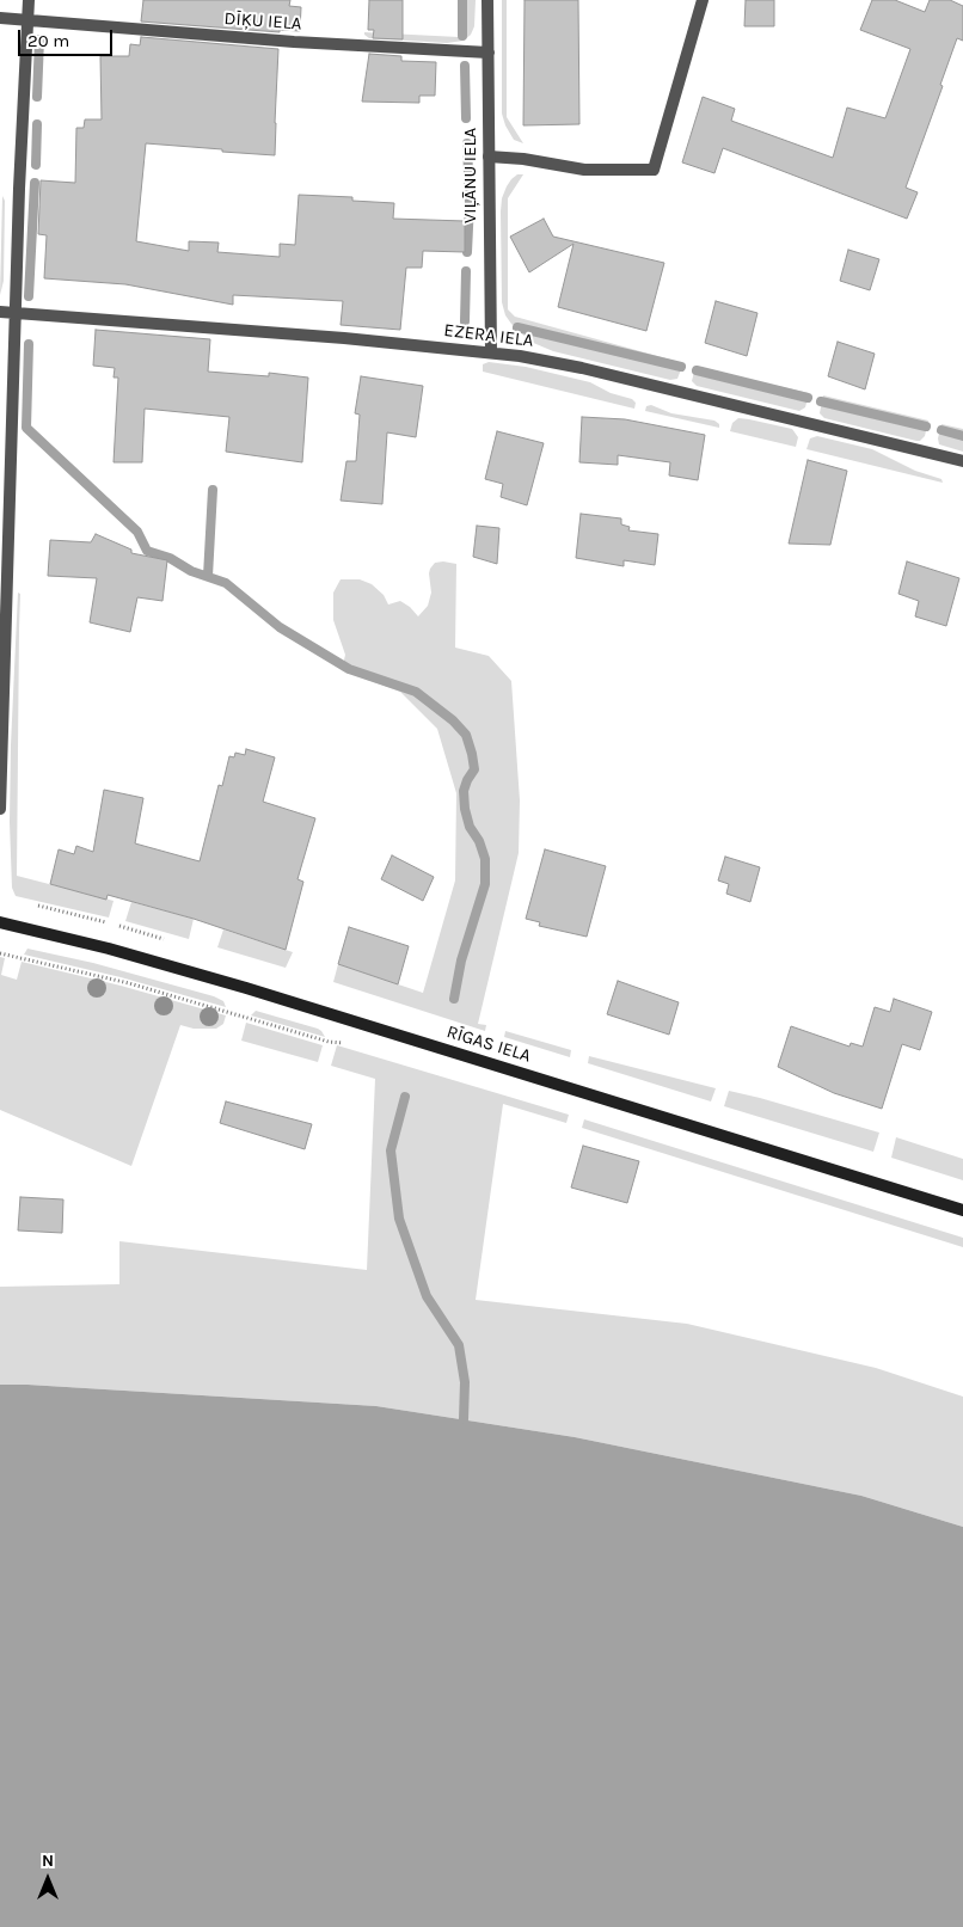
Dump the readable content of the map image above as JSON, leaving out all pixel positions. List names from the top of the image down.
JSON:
{
  "streets": {
    "main road": ["RĪGAS IELA"],
    "street": ["DĪĶU IELA", "VIĻĀNU IELA", "EZERA IELA"]
  },
  "crossings": [
    ["DĪĶU IELA", "VIĻĀNU IELA"],
    ["VIĻĀNU IELA", "EZERA IELA"]
  ],
  "scale_bar": "20 m",
  "north": "top"
}
